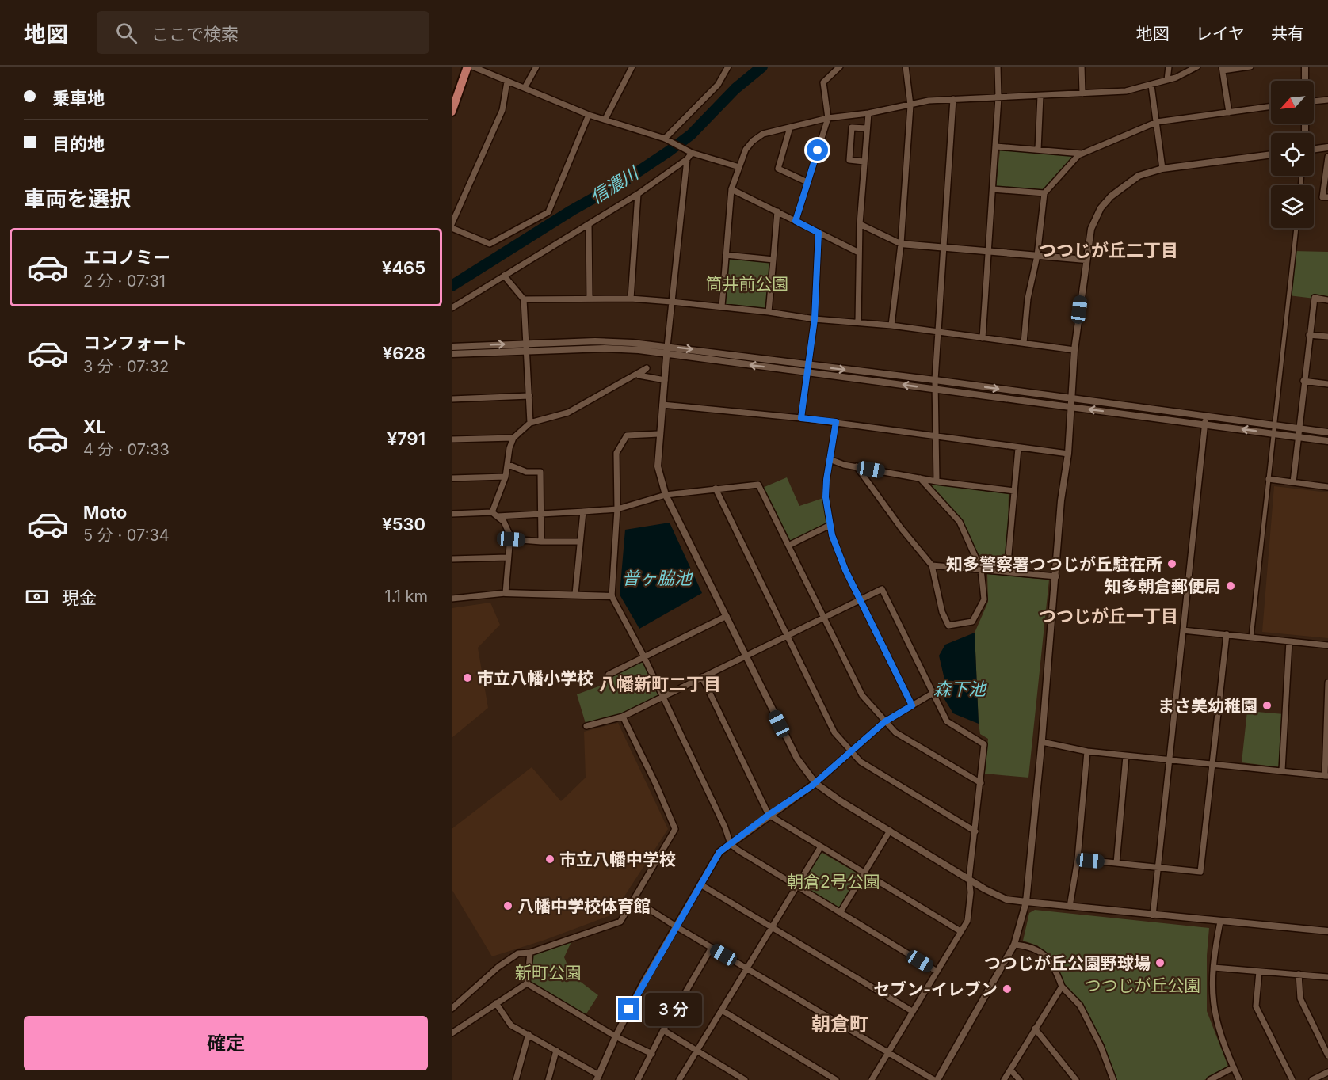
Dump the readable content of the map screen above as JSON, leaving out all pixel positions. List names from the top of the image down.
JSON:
{
  "districts": [
    "つつじが丘二丁目",
    "つつじが丘一丁目",
    "八幡新町二丁目",
    "朝倉町"
  ],
  "water": ["信濃川", "普ヶ脇池", "森下池"],
  "parks": [
    "筒井前公園",
    "朝倉2号公園",
    "新町公園",
    "つつじが丘公園"
  ],
  "places": [
    "知多警察署つつじが丘駐在所",
    "知多朝倉郵便局",
    "市立八幡小学校",
    "まさ美幼稚園",
    "市立八幡中学校",
    "八幡中学校体育館",
    "つつじが丘公園野球場",
    "セブン-イレブン"
  ],
  "north": "bottom left",
  "page": {
    "header": "地図",
    "search": "ここで検索",
    "nav": ["地図", "レイヤ", "共有"],
    "banner": ["乗車地", "目的地"],
    "heading": "車両を選択",
    "list": [
      {
        "name": "エコノミー",
        "note": "2 分 · 07:31",
        "value": "¥465"
      },
      {
        "name": "コンフォート",
        "note": "3 分 · 07:32",
        "value": "¥628"
      },
      {
        "name": "XL",
        "note": "4 分 · 07:33",
        "value": "¥791"
      },
      {
        "name": "Moto",
        "note": "5 分 · 07:34",
        "value": "¥530"
      }
    ],
    "pay": ["現金", "1.1 km"],
    "bubble": "3 分",
    "buttons": "確定"
  }
}
